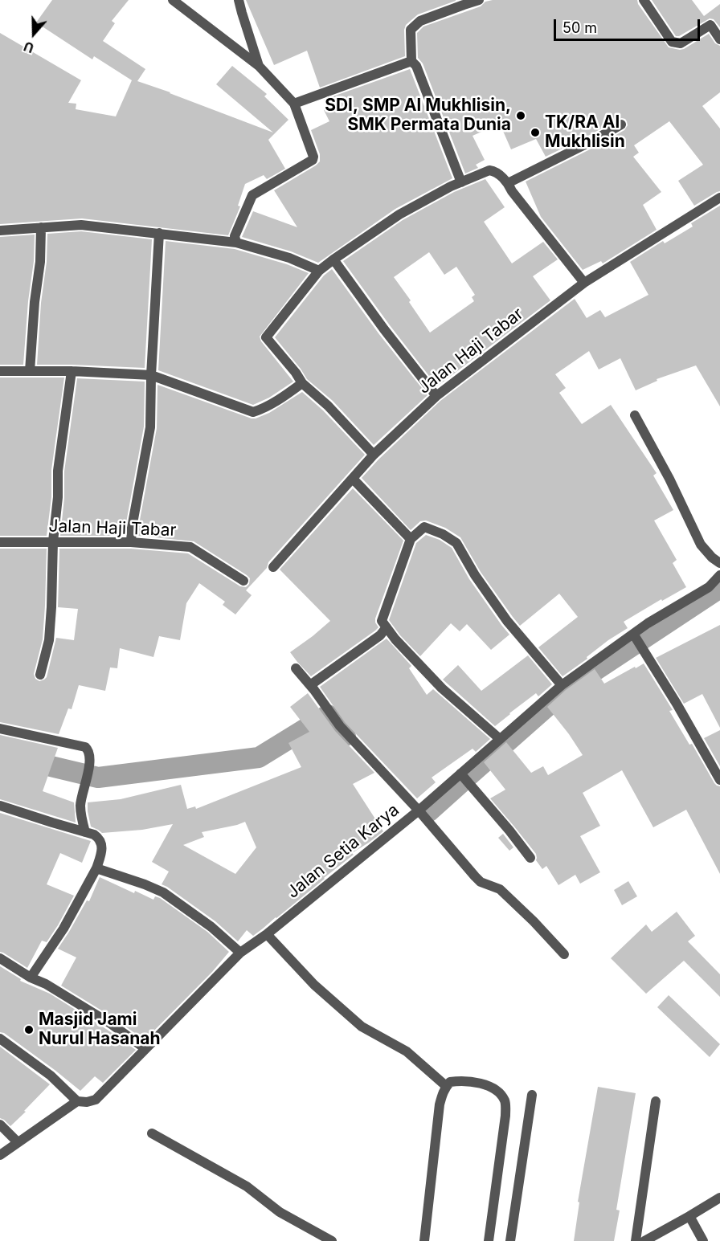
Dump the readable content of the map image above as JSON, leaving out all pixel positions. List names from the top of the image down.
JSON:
{
  "streets": {
    "street": ["Jalan Haji Tabar", "Jalan Setia Karya"]
  },
  "places": ["SDI, SMP Al Mukhlisin, SMK Permata Dunia", "TK/RA Al Mukhlisin", "Masjid Jami Nurul Hasanah"],
  "scale_bar": "50 m",
  "north": "bottom"
}
